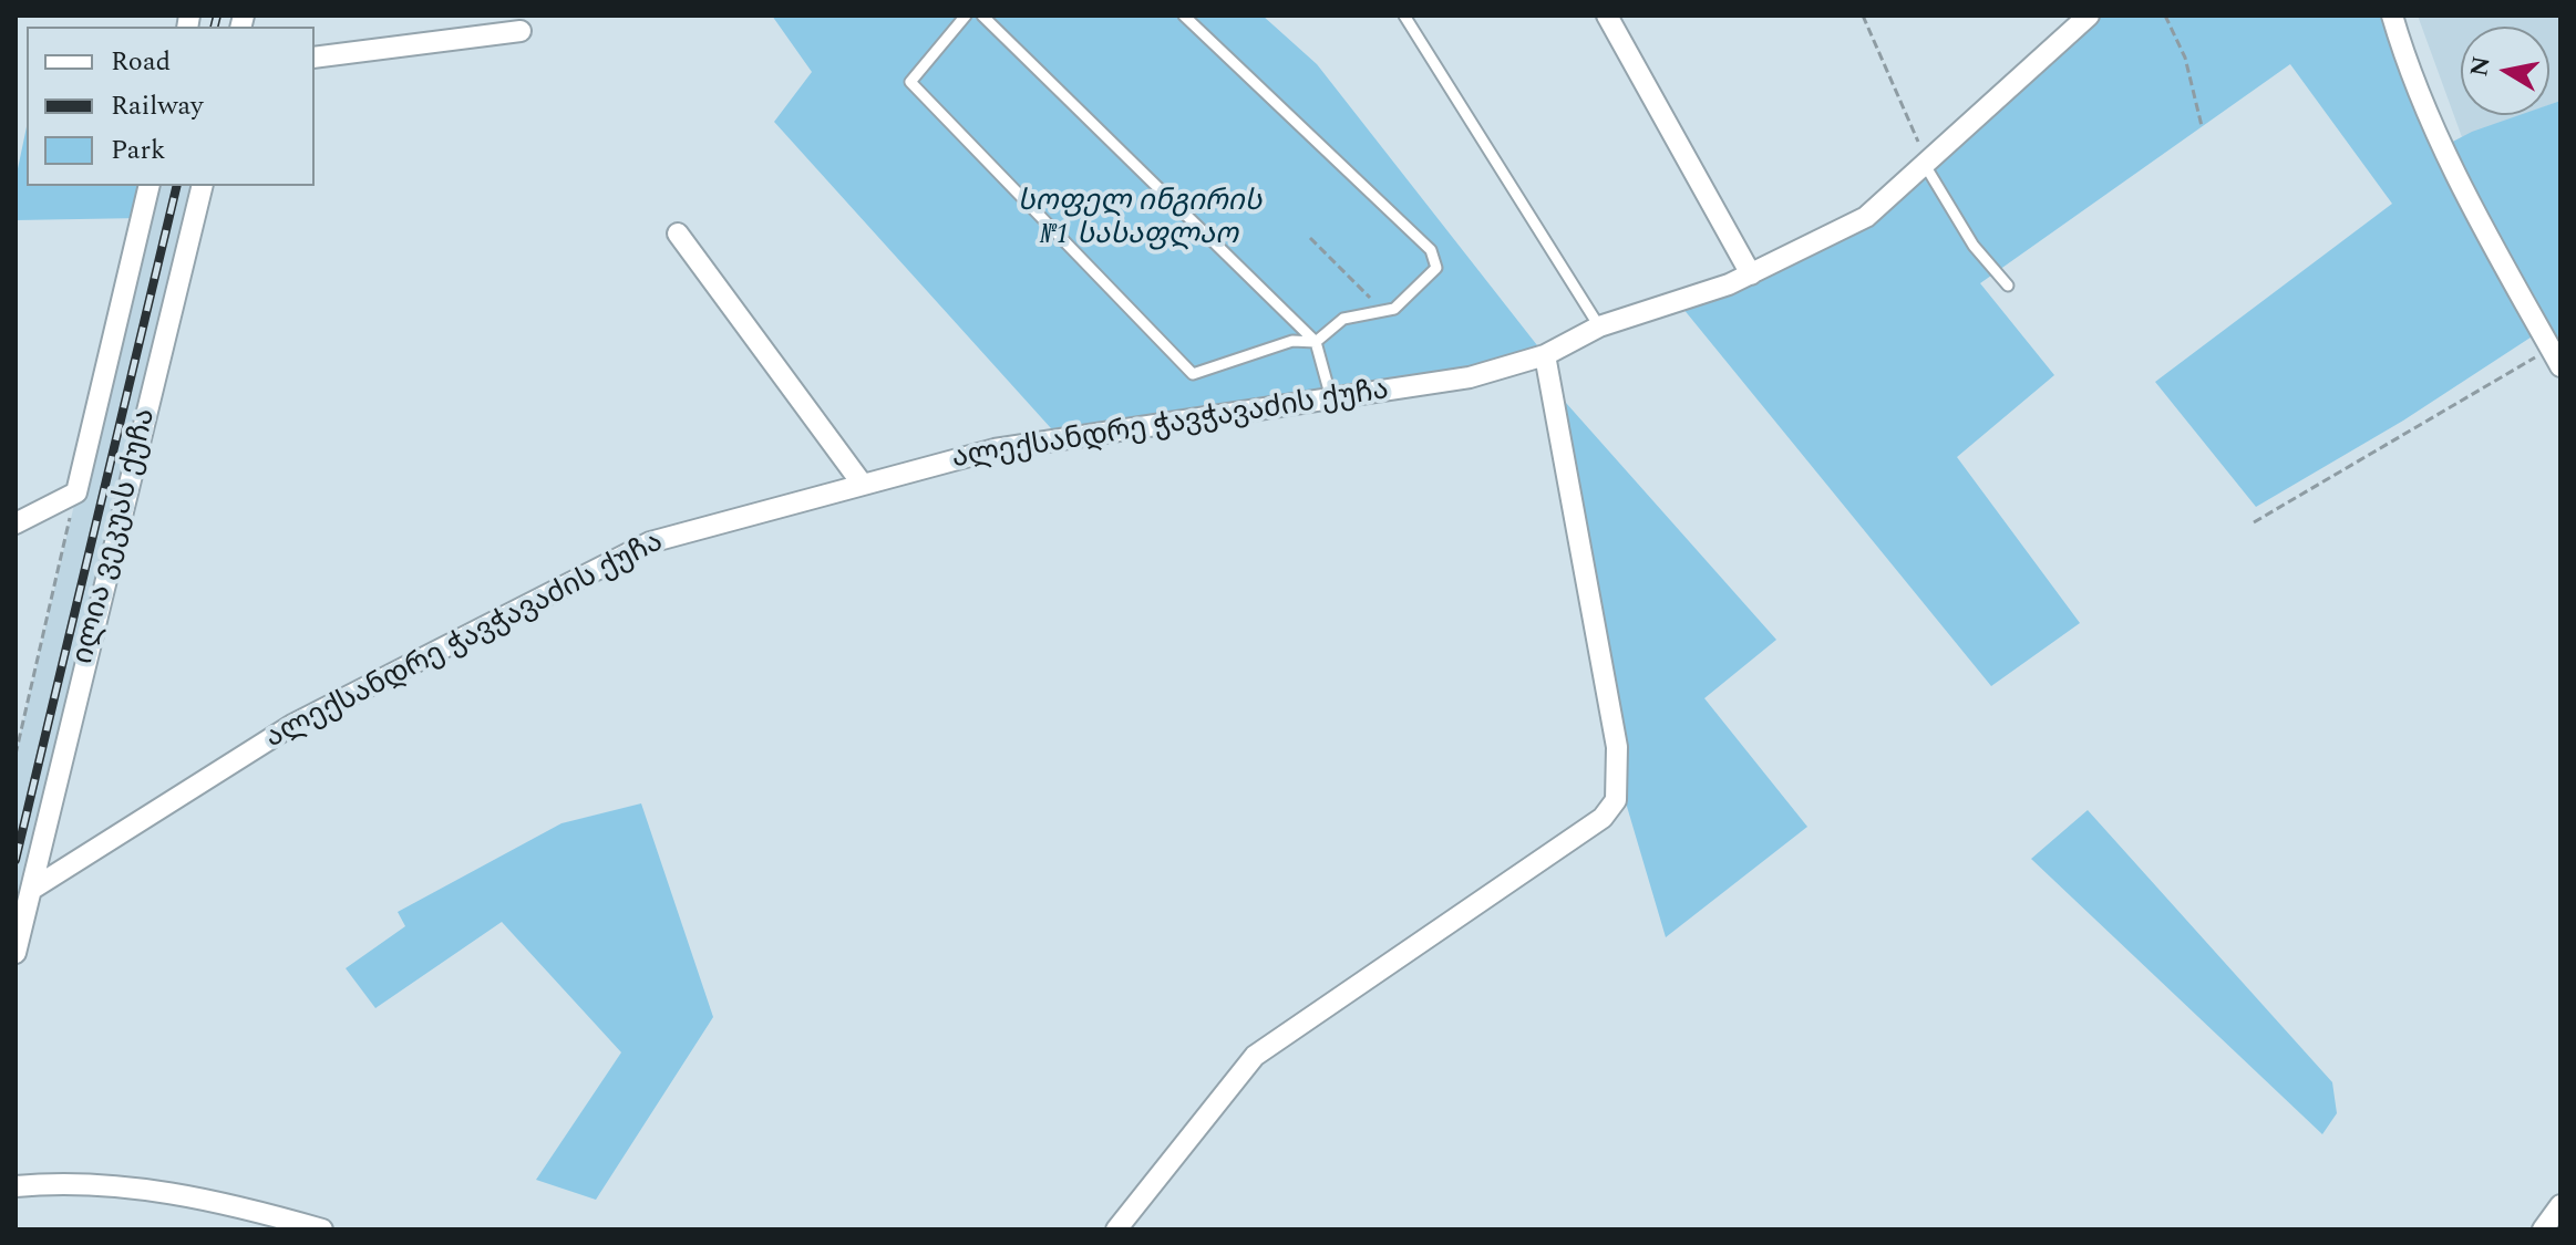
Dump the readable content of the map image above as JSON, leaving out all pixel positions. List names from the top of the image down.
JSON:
{
  "streets": {
    "street": ["ალექსანდრე ჭავჭავაძის ქუჩა", "ილია ვეკუას ქუჩა"]
  },
  "crossings": [
    ["ალექსანდრე ჭავჭავაძის ქუჩა", "ილია ვეკუას ქუჩა"]
  ],
  "parks": ["სოფელ ინგირის №1 სასაფლაო"],
  "legend": ["Road", "Railway", "Park"],
  "north": "left"
}
